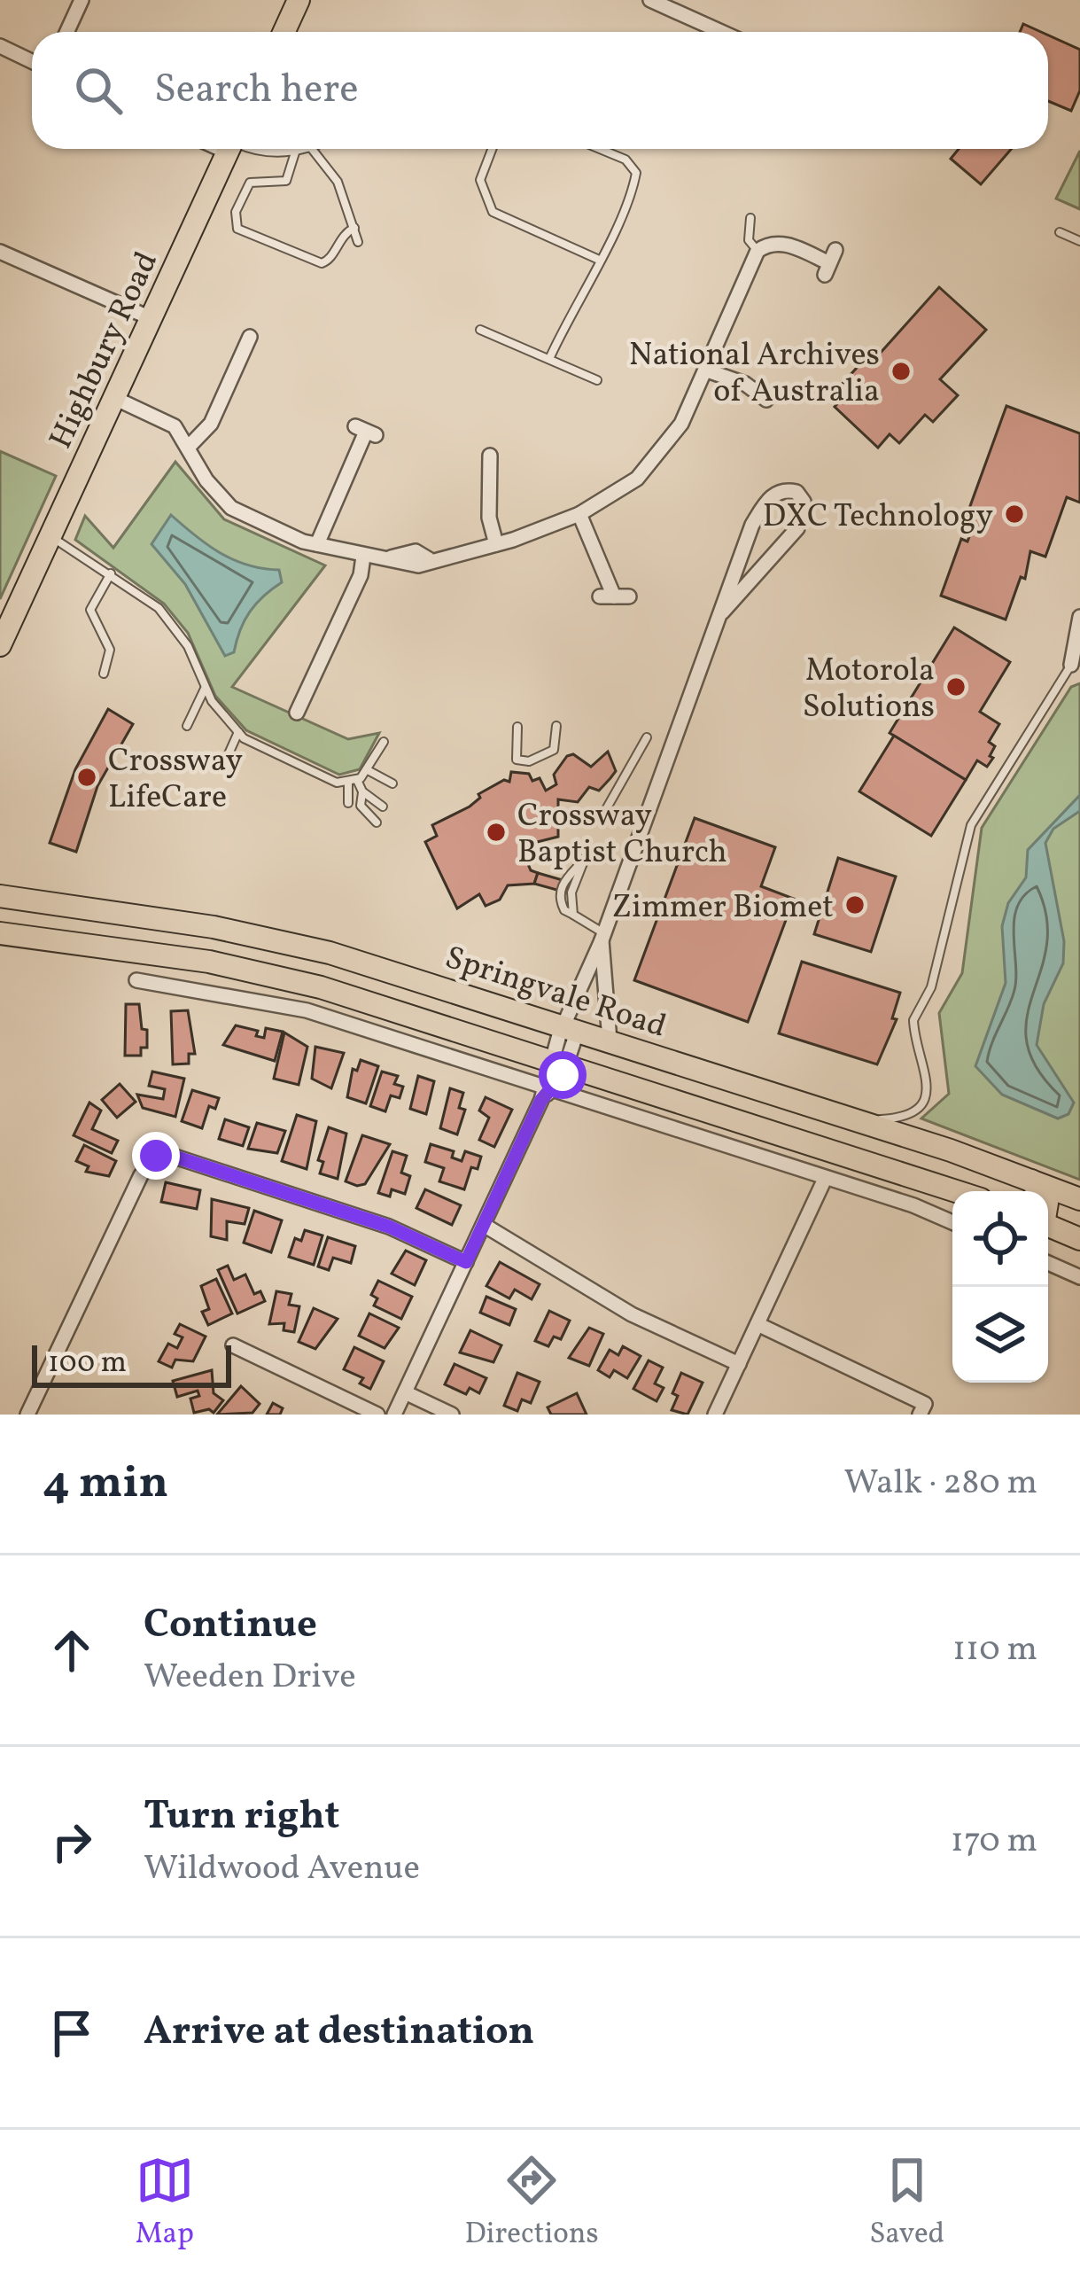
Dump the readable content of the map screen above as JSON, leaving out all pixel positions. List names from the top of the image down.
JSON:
{
  "streets": {
    "main road": ["Highbury Road", "Springvale Road"]
  },
  "places": [
    "National Archives of Australia",
    "DXC Technology",
    "Motorola Solutions",
    "Crossway LifeCare",
    "Crossway Baptist Church",
    "Zimmer Biomet"
  ],
  "scale_bar": "100 m",
  "page": {
    "search": "Search here",
    "scale": "100 m",
    "heading": ["4 min", "Walk · 280 m"],
    "list": [
      ["Continue", "Weeden Drive", "110 m"],
      ["Turn right", "Wildwood Avenue", "170 m"],
      "Arrive at destination"
    ],
    "nav": ["Map", "Directions", "Saved"]
  }
}
